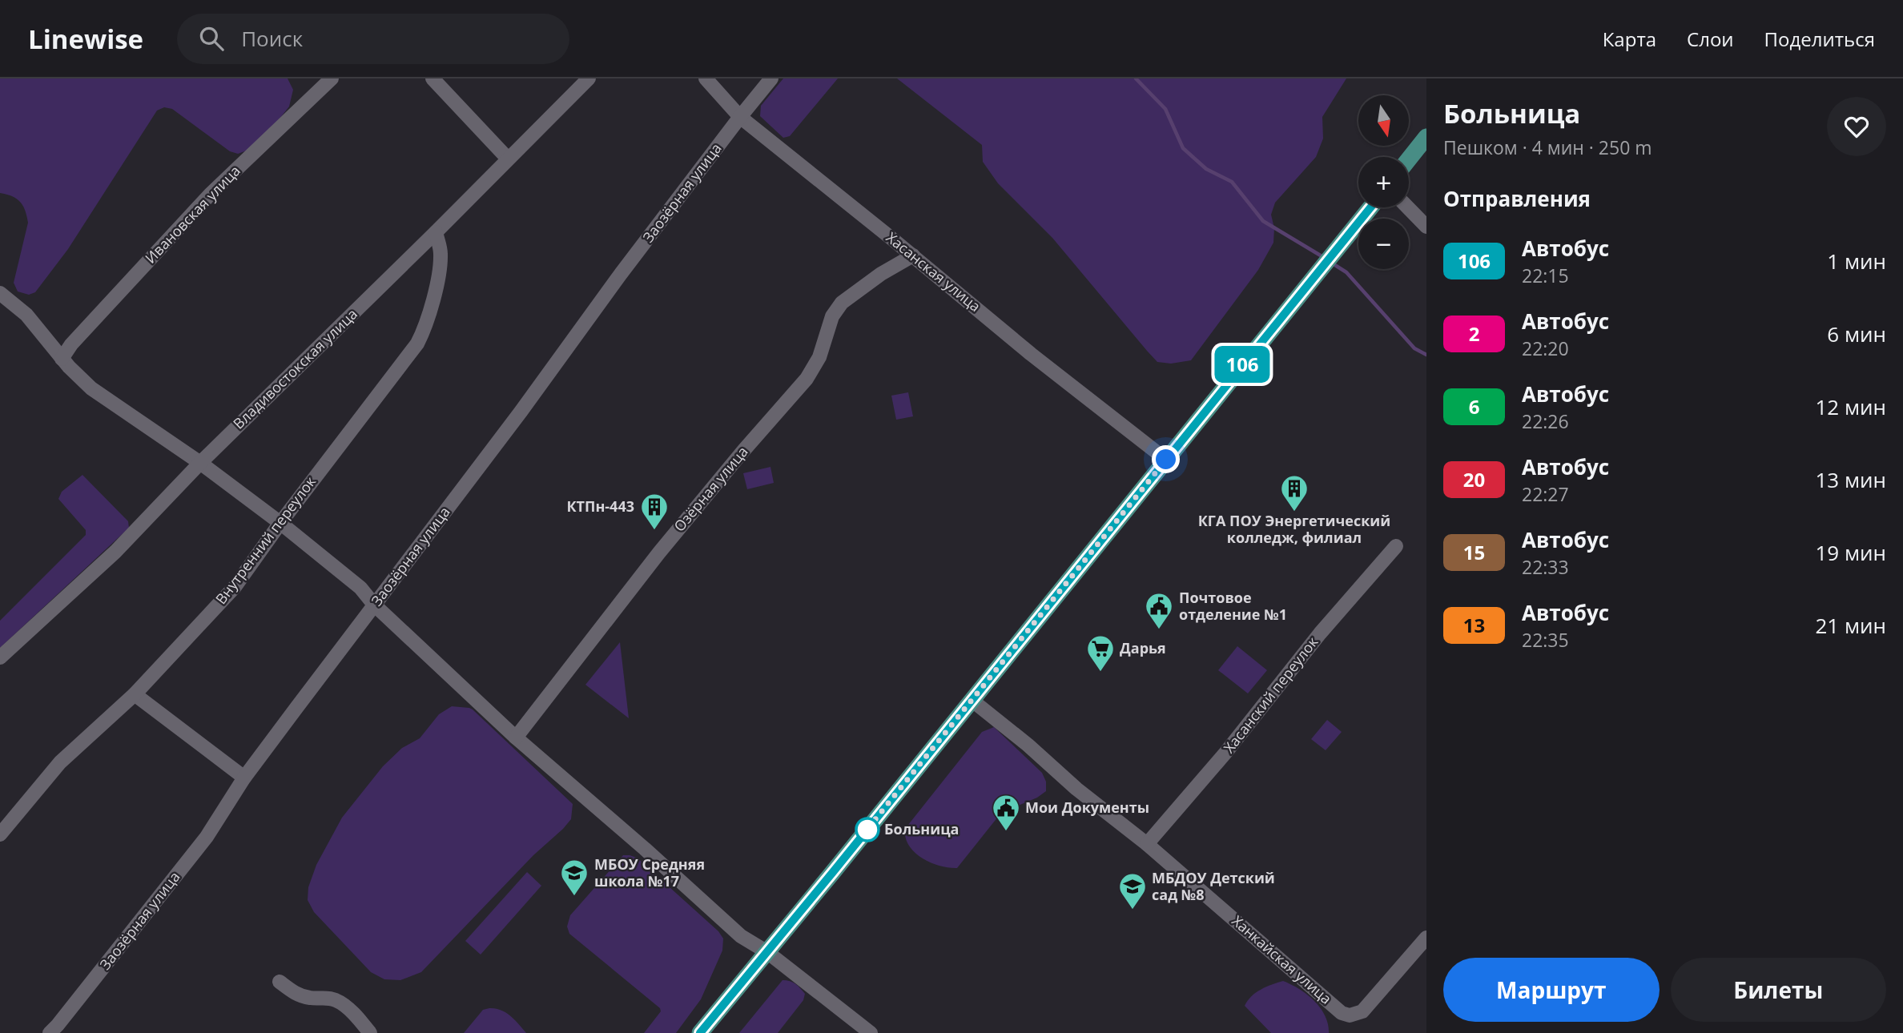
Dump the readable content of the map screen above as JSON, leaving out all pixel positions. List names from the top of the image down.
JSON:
{
  "streets": {
    "street": [
      "Заозёрная улица",
      "Ивановская улица",
      "Хасанская улица",
      "Владивостокская улица",
      "Озёрная улица",
      "Внутренний переулок",
      "Хасанский переулок",
      "Ханкайская улица"
    ]
  },
  "crossings": [
    ["Заозёрная улица", "Хасанская улица"],
    ["Хасанская улица", "Озёрная улица"],
    ["Владивостокская улица", "Внутренний переулок"],
    ["Хасанский переулок", "Ханкайская улица"]
  ],
  "places": {
    "building": ["КГА ПОУ Энергетический колледж, филиал", "КТПн-443"],
    "public building": ["Почтовое отделение №1", "Мои Документы"],
    "supermarket": ["Дарья"],
    "other": ["Больница"],
    "school or university": ["МБОУ Средняя школа №17", "МБДОУ Детский сад №8"]
  },
  "lines": ["bus line 106"],
  "north": "bottom",
  "page": {
    "header": "Linewise",
    "search": "Поиск",
    "nav": ["Карта", "Слои", "Поделиться"],
    "on_map": "106",
    "heading": [
      ["Больница", "Пешком · 4 мин · 250 m"],
      "Отправления"
    ],
    "map_buttons": ["+", "−"],
    "list": [
      {
        "mark": "106",
        "name": "Автобус",
        "note": "22:15",
        "value": "1 мин"
      },
      {
        "mark": "2",
        "name": "Автобус",
        "note": "22:20",
        "value": "6 мин"
      },
      {
        "mark": "6",
        "name": "Автобус",
        "note": "22:26",
        "value": "12 мин"
      },
      {
        "mark": "20",
        "name": "Автобус",
        "note": "22:27",
        "value": "13 мин"
      },
      {
        "mark": "15",
        "name": "Автобус",
        "note": "22:33",
        "value": "19 мин"
      },
      {
        "mark": "13",
        "name": "Автобус",
        "note": "22:35",
        "value": "21 мин"
      }
    ],
    "buttons": ["Маршрут", "Билеты"]
  }
}
